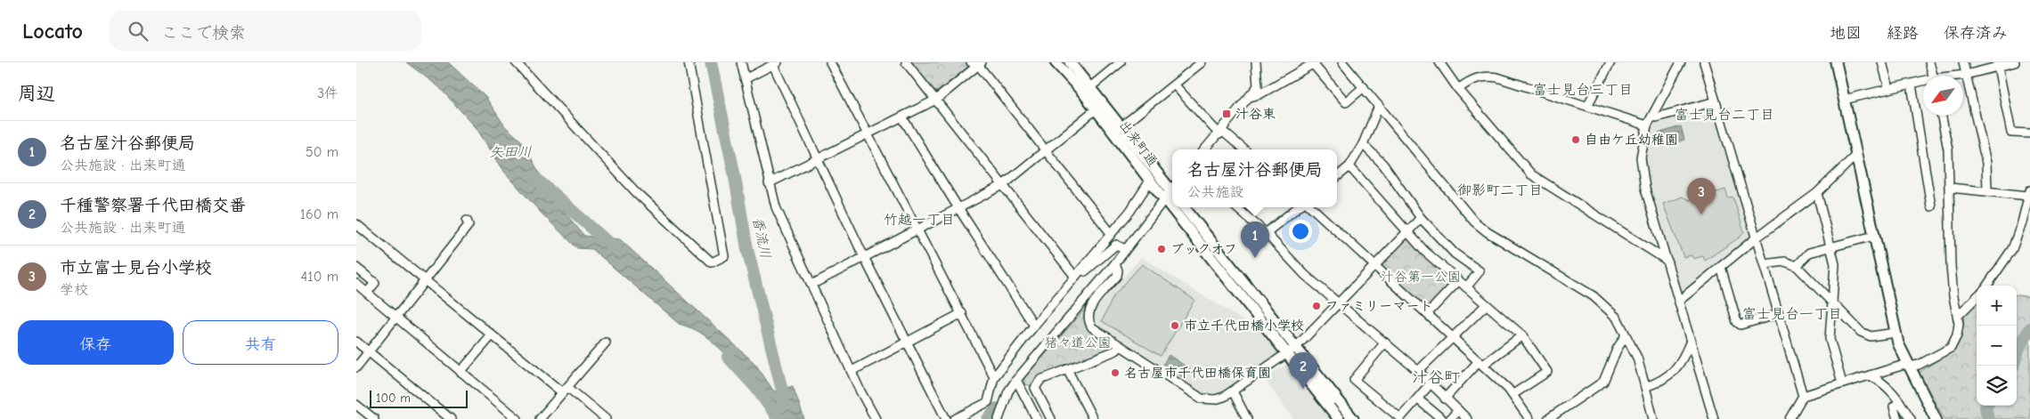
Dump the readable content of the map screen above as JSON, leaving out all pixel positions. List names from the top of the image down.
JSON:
{
  "streets": {
    "main road": ["出来町通"]
  },
  "districts": [
    "富士見台三丁目",
    "富士見台二丁目",
    "御影町二丁目",
    "竹越一丁目",
    "富士見台一丁目",
    "汁谷町"
  ],
  "water": ["矢田川", "香流川"],
  "parks": ["汁谷第一公園", "猪々道公園"],
  "places": {
    "transit": ["汁谷東"],
    "other": [
      "自由ケ丘幼稚園",
      "ブックオフ",
      "ファミリーマート",
      "市立千代田橋小学校",
      "名古屋市千代田橋保育園"
    ]
  },
  "scale_bar": "100 m",
  "north": "bottom left",
  "page": {
    "header": "Locato",
    "search": "ここで検索",
    "nav": ["地図", "経路", "保存済み"],
    "heading": ["周辺", "3件"],
    "list": [
      {
        "mark": "1",
        "name": "名古屋汁谷郵便局",
        "note": "公共施設 · 出来町通",
        "value": "50 m"
      },
      {
        "mark": "2",
        "name": "千種警察署千代田橋交番",
        "note": "公共施設 · 出来町通",
        "value": "160 m"
      },
      {
        "mark": "3",
        "name": "市立富士見台小学校",
        "note": "学校",
        "value": "410 m"
      }
    ],
    "popup": ["名古屋汁谷郵便局", "公共施設"],
    "pins": ["3", "1", "2"],
    "map_buttons": ["+", "−"],
    "buttons": ["保存", "共有"],
    "scale": "100 m"
  }
}
